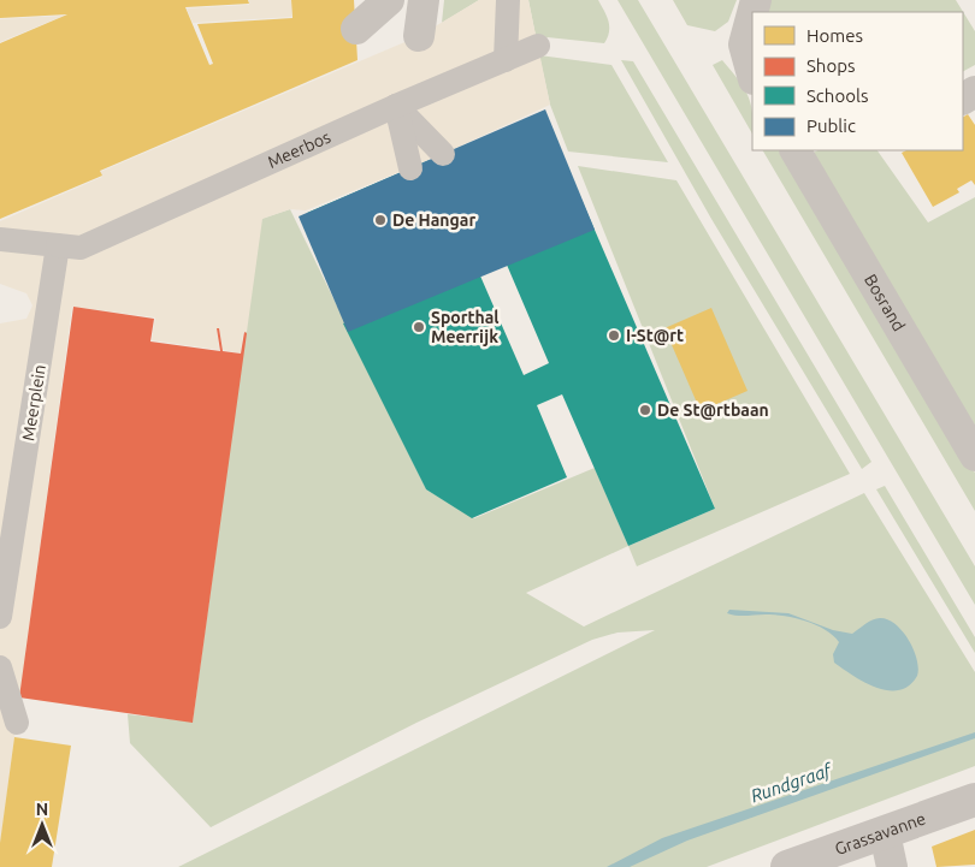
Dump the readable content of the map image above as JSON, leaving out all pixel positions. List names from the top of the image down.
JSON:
{
  "streets": {
    "street": [
      "Meerbos",
      "Bosrand",
      "Meerplein",
      "Grassavanne"
    ]
  },
  "crossings": [
    ["Meerbos", "Meerplein"]
  ],
  "water": ["Rundgraaf"],
  "places": [
    "De Hangar",
    "Sporthal Meerrijk",
    "I-St@rt",
    "De St@rtbaan"
  ],
  "legend": [
    "Homes",
    "Shops",
    "Schools",
    "Public"
  ],
  "north": "top"
}
